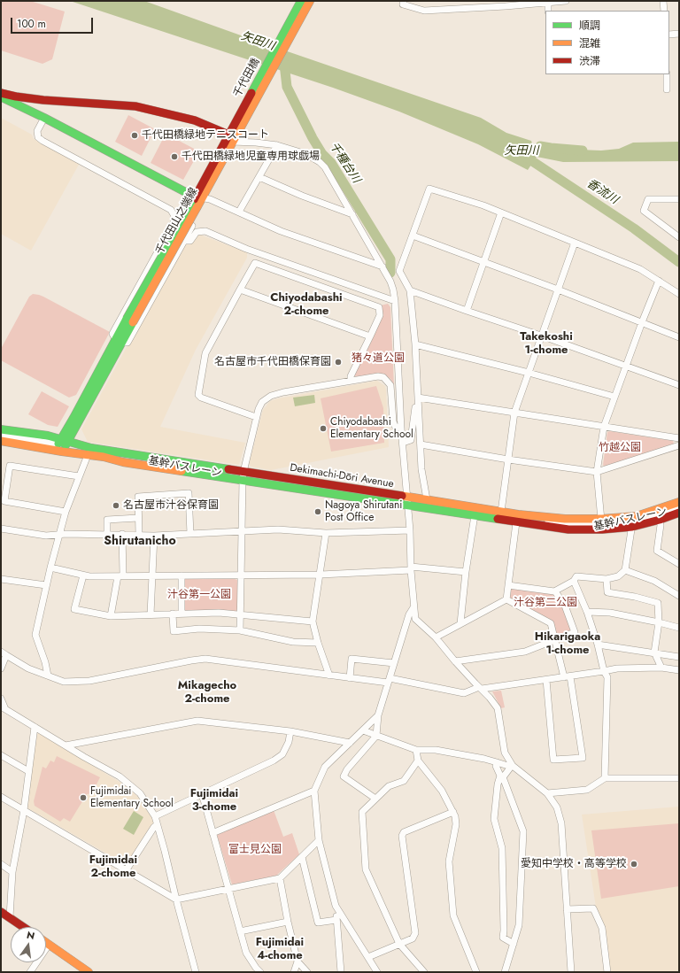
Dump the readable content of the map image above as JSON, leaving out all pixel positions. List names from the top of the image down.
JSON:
{
  "streets": {
    "main road": ["千代田橋", "千代田山之端線", "Dekimachi-Dōri Avenue"],
    "street": ["基幹バスレーン"]
  },
  "crossings": [
    ["千代田橋", "千代田山之端線"],
    ["千代田山之端線", "Dekimachi-Dōri Avenue"],
    ["基幹バスレーン", "Dekimachi-Dōri Avenue"]
  ],
  "districts": [
    "Chiyodabashi 2-chome",
    "Takekoshi 1-chome",
    "Shirutanicho",
    "Hikarigaoka 1-chome",
    "Mikagecho 2-chome",
    "Fujimidai 3-chome",
    "Fujimidai 2-chome",
    "Fujimidai 4-chome"
  ],
  "water": ["矢田川", "千種台川", "香流川"],
  "parks": [
    "猪々道公園",
    "竹越公園",
    "汁谷第一公園",
    "汁谷第二公園",
    "富士見公園"
  ],
  "places": [
    "千代田橋緑地テニスコート",
    "千代田橋緑地児童専用球戯場",
    "名古屋市千代田橋保育園",
    "Chiyodabashi Elementary School",
    "名古屋市汁谷保育園",
    "Nagoya Shirutani Post Office",
    "Fujimidai Elementary School",
    "愛知中学校・高等学校"
  ],
  "legend": ["順調", "混雑", "渋滞"],
  "scale_bar": "100 m",
  "north": "top"
}
